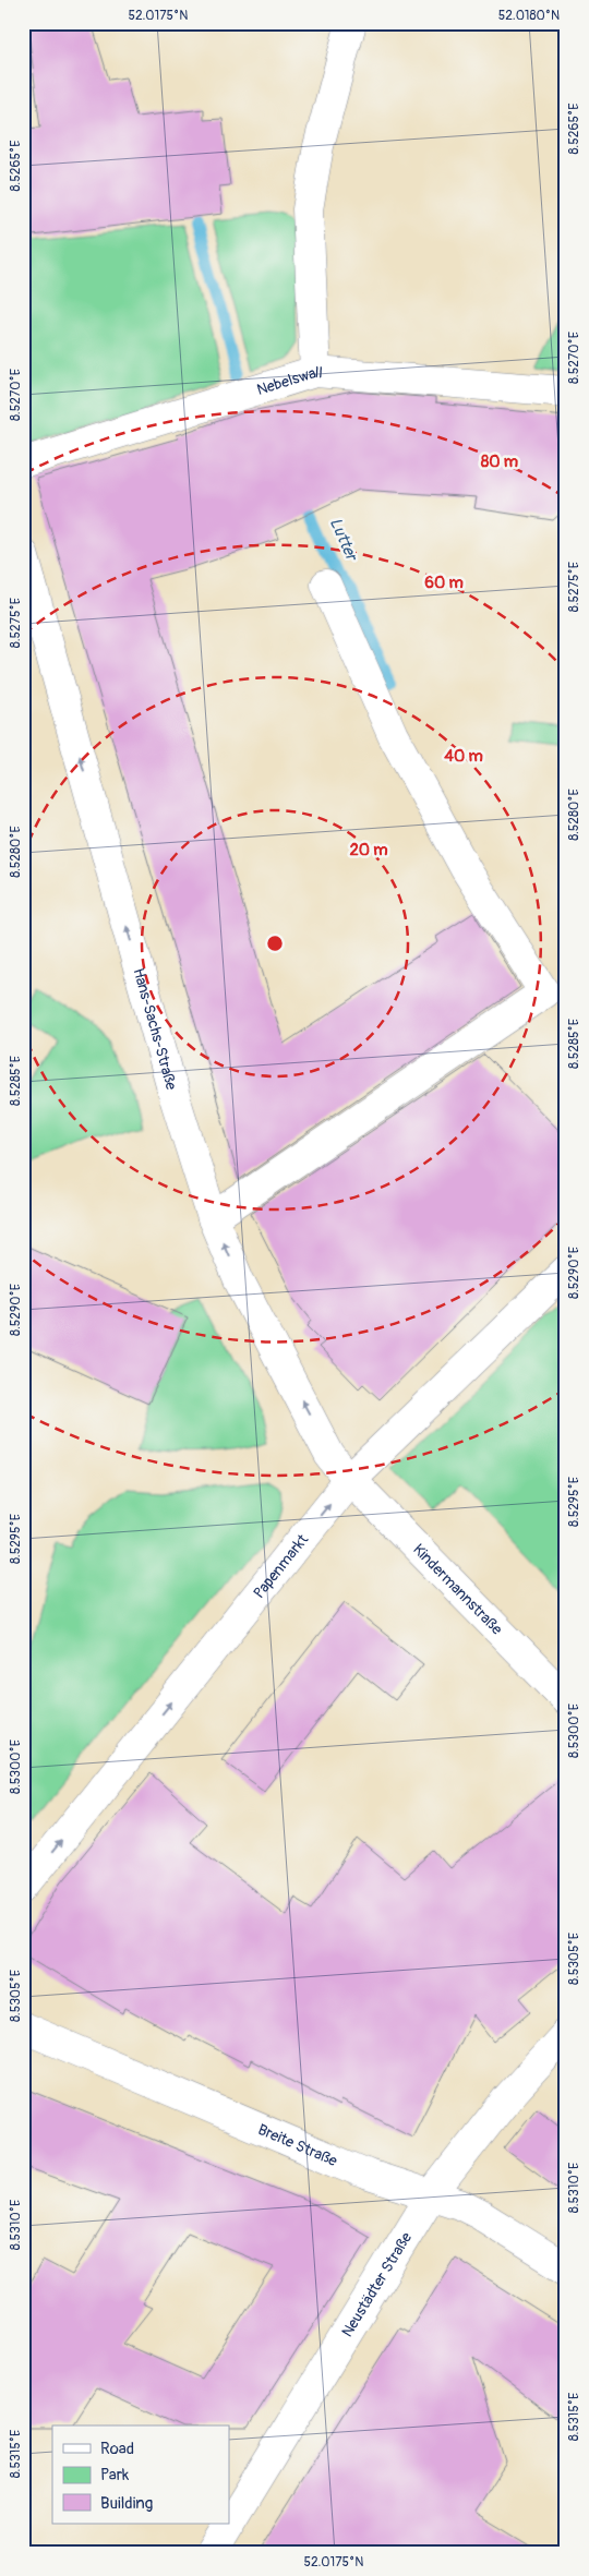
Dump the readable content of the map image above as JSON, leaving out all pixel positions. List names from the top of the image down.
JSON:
{
  "streets": {
    "street": [
      "Nebelswall",
      "Hans-Sachs-Straße",
      "Papenmarkt",
      "Kindermannstraße",
      "Breite Straße",
      "Neustädter Straße"
    ]
  },
  "crossings": [
    ["Hans-Sachs-Straße", "Papenmarkt"],
    ["Hans-Sachs-Straße", "Kindermannstraße"],
    ["Papenmarkt", "Kindermannstraße"],
    ["Breite Straße", "Neustädter Straße"]
  ],
  "one_way": ["Hans-Sachs-Straße", "Papenmarkt"],
  "water": ["Lutter"],
  "legend": ["Road", "Park", "Building"],
  "coordinates": [
    "52.0175°N",
    "52.0180°N",
    "8.5265°E",
    "8.5270°E",
    "8.5275°E",
    "8.5280°E",
    "8.5285°E",
    "8.5290°E",
    "8.5295°E",
    "8.5300°E",
    "8.5305°E",
    "8.5310°E",
    "8.5315°E"
  ],
  "rings": [
    "80 m",
    "60 m",
    "40 m",
    "20 m"
  ]
}
